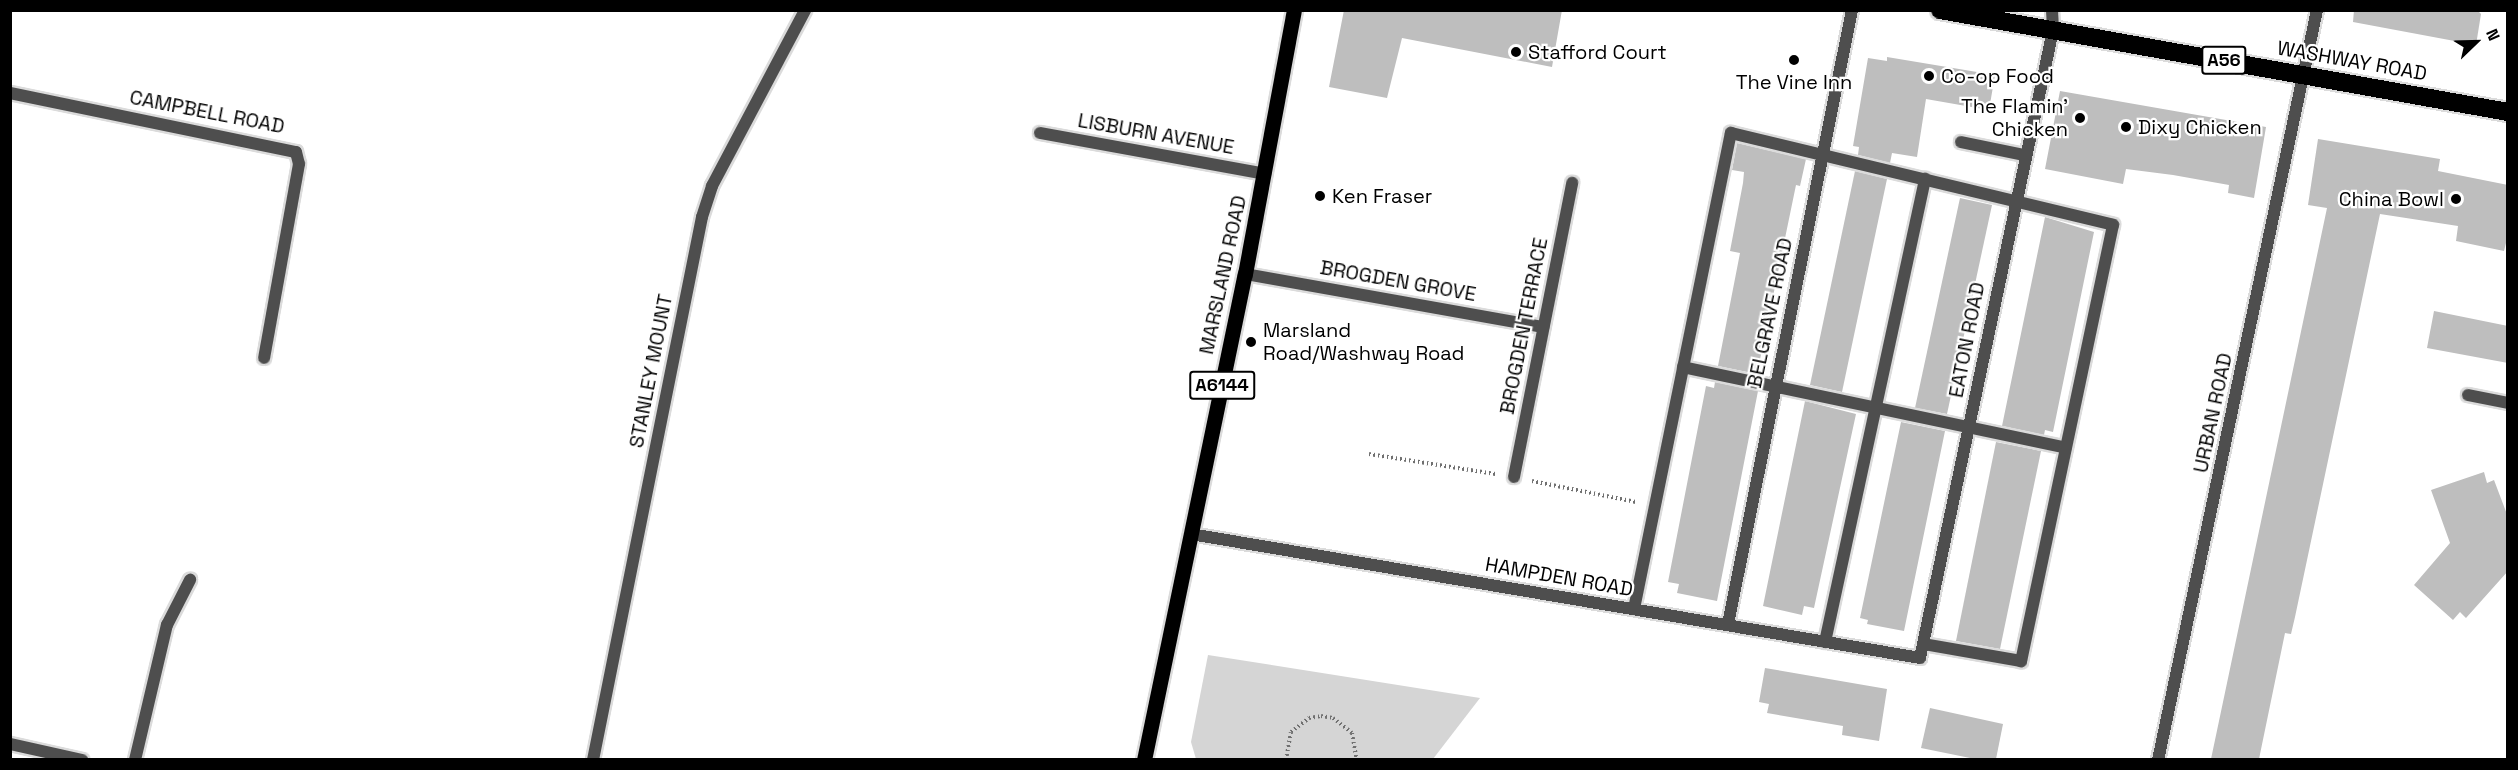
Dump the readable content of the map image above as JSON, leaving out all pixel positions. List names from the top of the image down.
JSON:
{
  "streets": {
    "highway": ["A56", "WASHWAY ROAD"],
    "main road": ["MARSLAND ROAD", "A6144"],
    "street": [
      "CAMPBELL ROAD",
      "LISBURN AVENUE",
      "BROGDEN GROVE",
      "BELGRAVE ROAD",
      "BROGDEN TERRACE",
      "EATON ROAD",
      "STANLEY MOUNT",
      "URBAN ROAD",
      "HAMPDEN ROAD"
    ]
  },
  "crossings": [
    ["WASHWAY ROAD", "EATON ROAD"],
    ["WASHWAY ROAD", "URBAN ROAD"],
    ["LISBURN AVENUE", "MARSLAND ROAD"],
    ["MARSLAND ROAD", "BROGDEN GROVE"],
    ["MARSLAND ROAD", "HAMPDEN ROAD"],
    ["BROGDEN GROVE", "BROGDEN TERRACE"],
    ["BELGRAVE ROAD", "HAMPDEN ROAD"],
    ["EATON ROAD", "HAMPDEN ROAD"]
  ],
  "places": [
    "Stafford Court",
    "The Vine Inn",
    "Co-op Food",
    "The Flamin' Chicken",
    "Dixy Chicken",
    "Ken Fraser",
    "China Bowl",
    "Marsland Road/Washway Road"
  ],
  "north": "top right"
}
